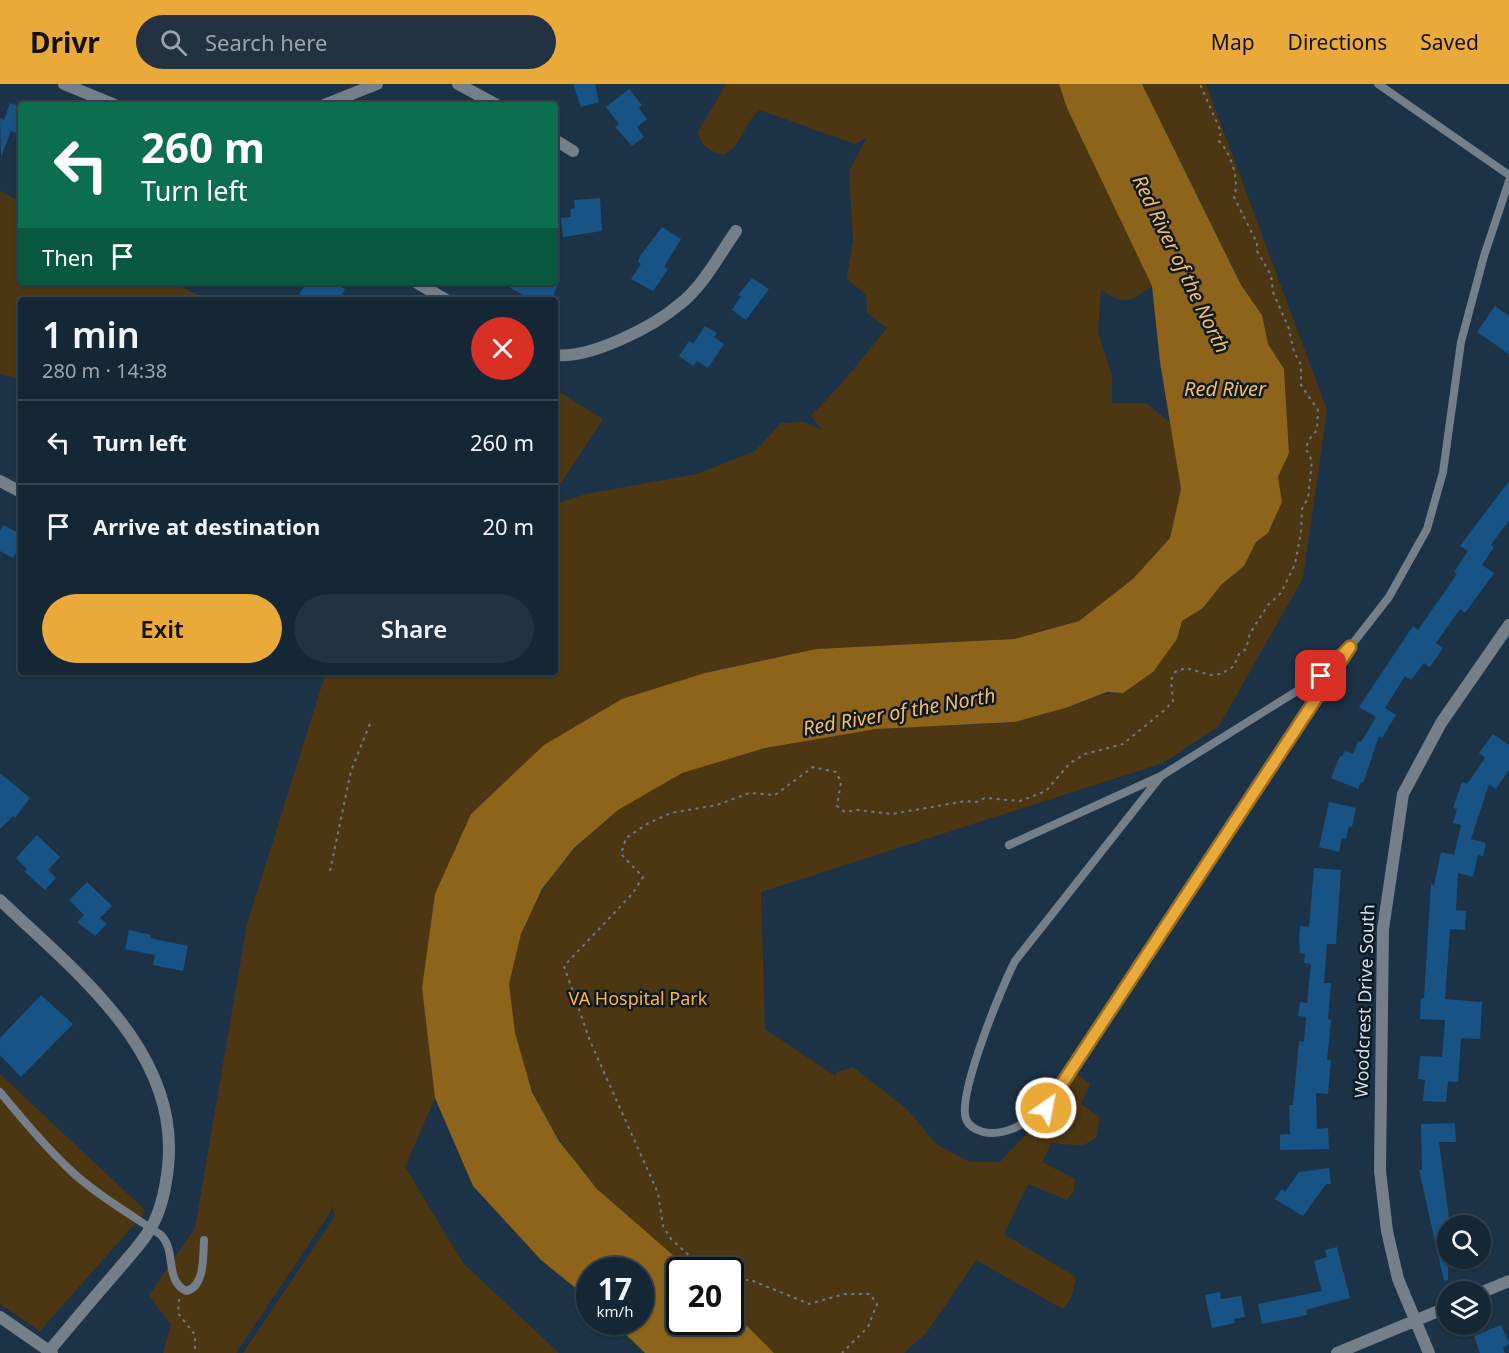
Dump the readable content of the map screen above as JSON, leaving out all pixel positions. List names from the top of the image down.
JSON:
{
  "streets": {
    "street": ["Woodcrest Drive South"]
  },
  "water": ["Red River of the North", "Red River"],
  "parks": ["VA Hospital Park"],
  "page": {
    "header": "Drivr",
    "search": "Search here",
    "nav": ["Map", "Directions", "Saved"],
    "turn": ["260 m", "Turn left"],
    "then": "Then",
    "heading": ["1 min", "280 m · 14:38"],
    "list": [
      {
        "name": "Turn left",
        "value": "260 m"
      },
      {
        "name": "Arrive at destination",
        "value": "20 m"
      }
    ],
    "buttons": ["Exit", "Share"],
    "speed": "17 km/h",
    "limit": "20"
  }
}
